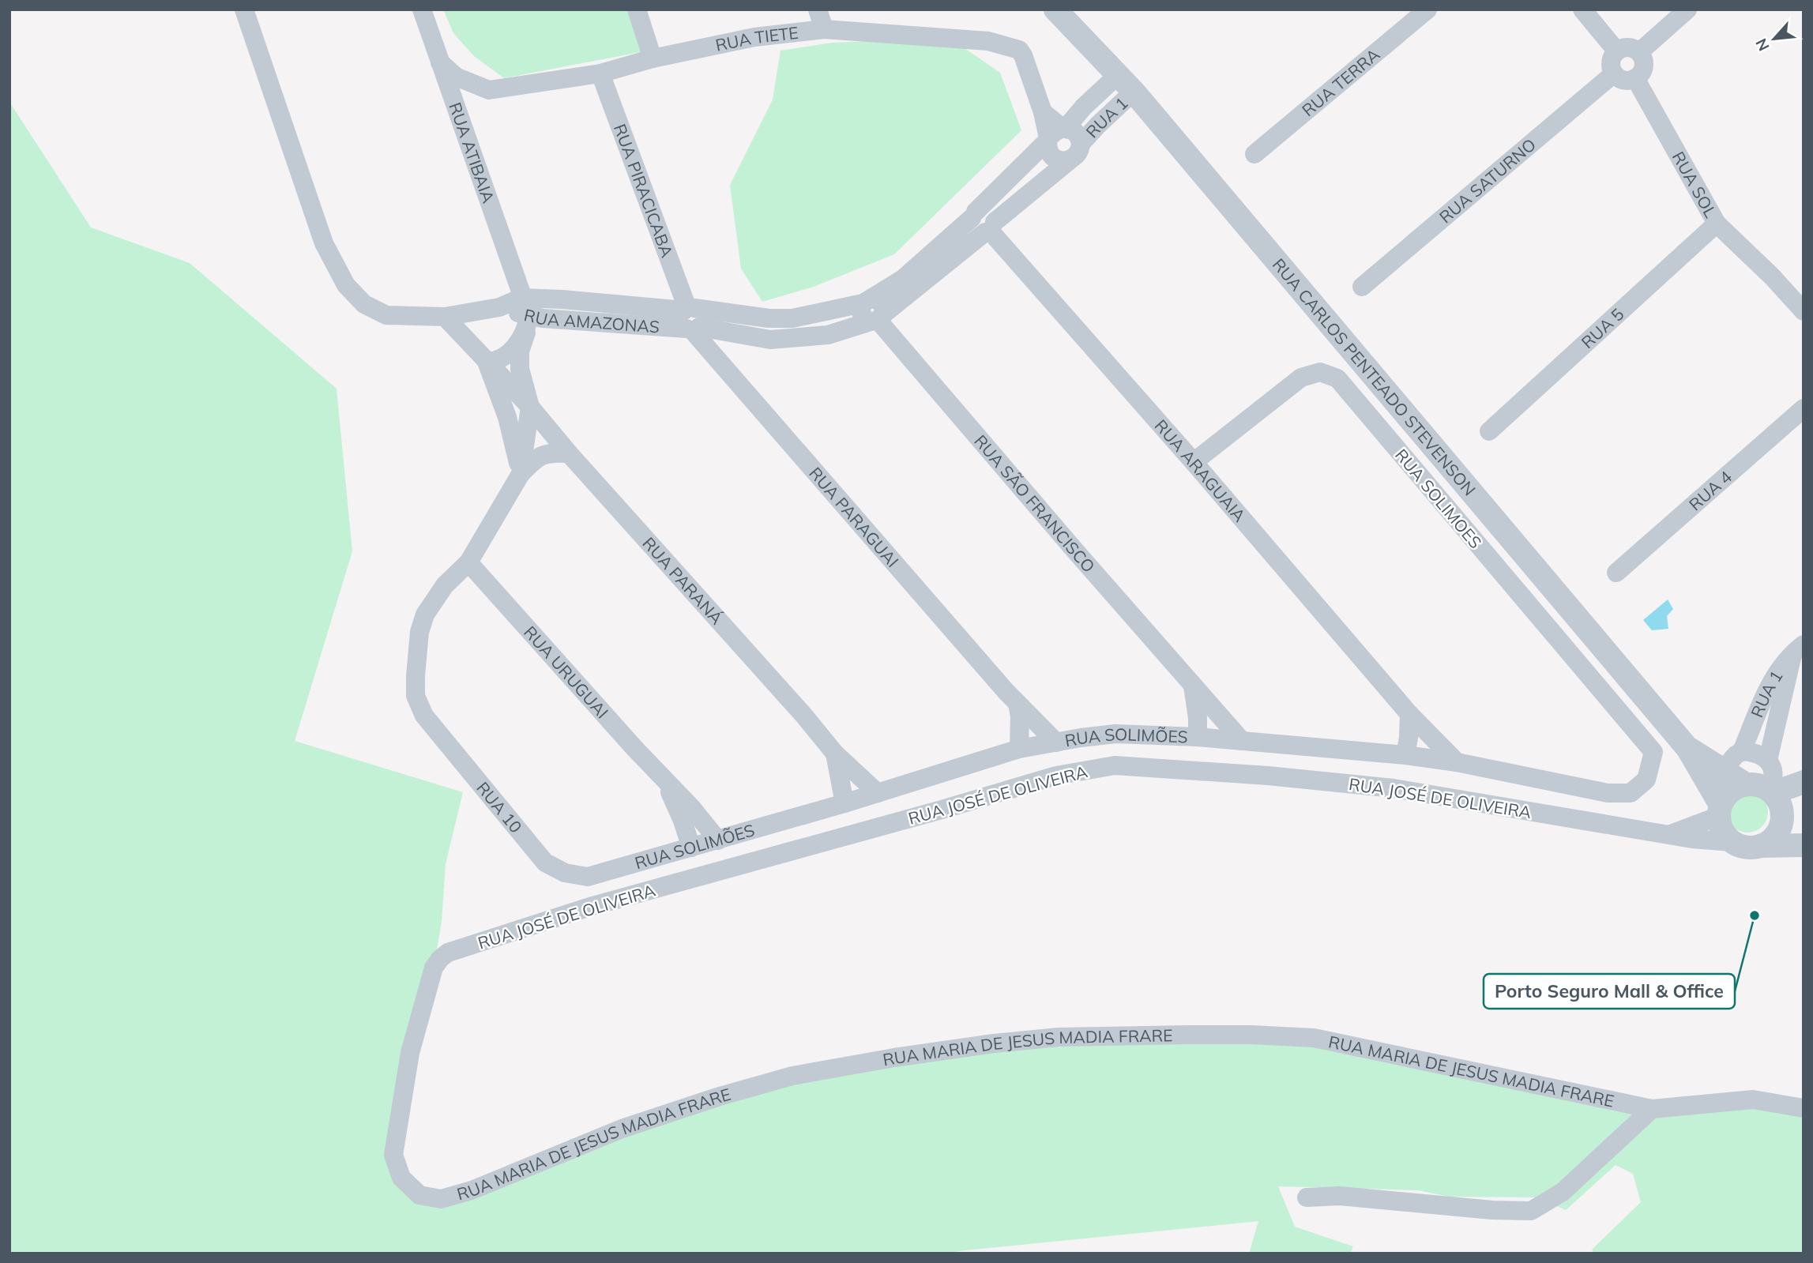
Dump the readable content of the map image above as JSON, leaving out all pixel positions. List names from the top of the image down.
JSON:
{
  "streets": {
    "street": [
      "RUA TIETE",
      "RUA TERRA",
      "RUA 1",
      "RUA ATIBAIA",
      "RUA SATURNO",
      "RUA SOL",
      "RUA PIRACICABA",
      "RUA AMAZONAS",
      "RUA 5",
      "RUA CARLOS PENTEADO STEVENSON",
      "RUA ARAGUAIA",
      "RUA 4",
      "RUA SOLIMOES",
      "RUA SÃO FRANCISCO",
      "RUA PARAGUAI",
      "RUA PARANÁ",
      "RUA URUGUAI",
      "RUA SOLIMÕES",
      "RUA JOSÉ DE OLIVEIRA",
      "RUA 10",
      "RUA MARIA DE JESUS MADIA FRARE"
    ]
  },
  "crossings": [
    ["RUA TIETE", "RUA 1"],
    ["RUA TIETE", "RUA ATIBAIA"],
    ["RUA TIETE", "RUA PIRACICABA"],
    ["RUA TIETE", "RUA AMAZONAS"],
    ["RUA 1", "RUA AMAZONAS"],
    ["RUA 1", "RUA CARLOS PENTEADO STEVENSON"],
    ["RUA ATIBAIA", "RUA AMAZONAS"],
    ["RUA ATIBAIA", "RUA PARANÁ"],
    ["RUA SATURNO", "RUA SOL"],
    ["RUA SOL", "RUA 5"],
    ["RUA PIRACICABA", "RUA AMAZONAS"],
    ["RUA PIRACICABA", "RUA PARAGUAI"],
    ["RUA AMAZONAS", "RUA ARAGUAIA"],
    ["RUA AMAZONAS", "RUA SÃO FRANCISCO"],
    ["RUA AMAZONAS", "RUA PARAGUAI"],
    ["RUA AMAZONAS", "RUA PARANÁ"],
    ["RUA CARLOS PENTEADO STEVENSON", "RUA JOSÉ DE OLIVEIRA"],
    ["RUA ARAGUAIA", "RUA SOLIMOES"],
    ["RUA ARAGUAIA", "RUA SOLIMÕES"],
    ["RUA SOLIMOES", "RUA SOLIMÕES"],
    ["RUA SÃO FRANCISCO", "RUA SOLIMÕES"],
    ["RUA PARAGUAI", "RUA SOLIMÕES"],
    ["RUA PARANÁ", "RUA SOLIMÕES"],
    ["RUA URUGUAI", "RUA SOLIMÕES"],
    ["RUA URUGUAI", "RUA 10"],
    ["RUA SOLIMÕES", "RUA 10"],
    ["RUA JOSÉ DE OLIVEIRA", "RUA MARIA DE JESUS MADIA FRARE"]
  ],
  "places": ["Porto Seguro Mall & Office"],
  "north": "bottom left"
}
